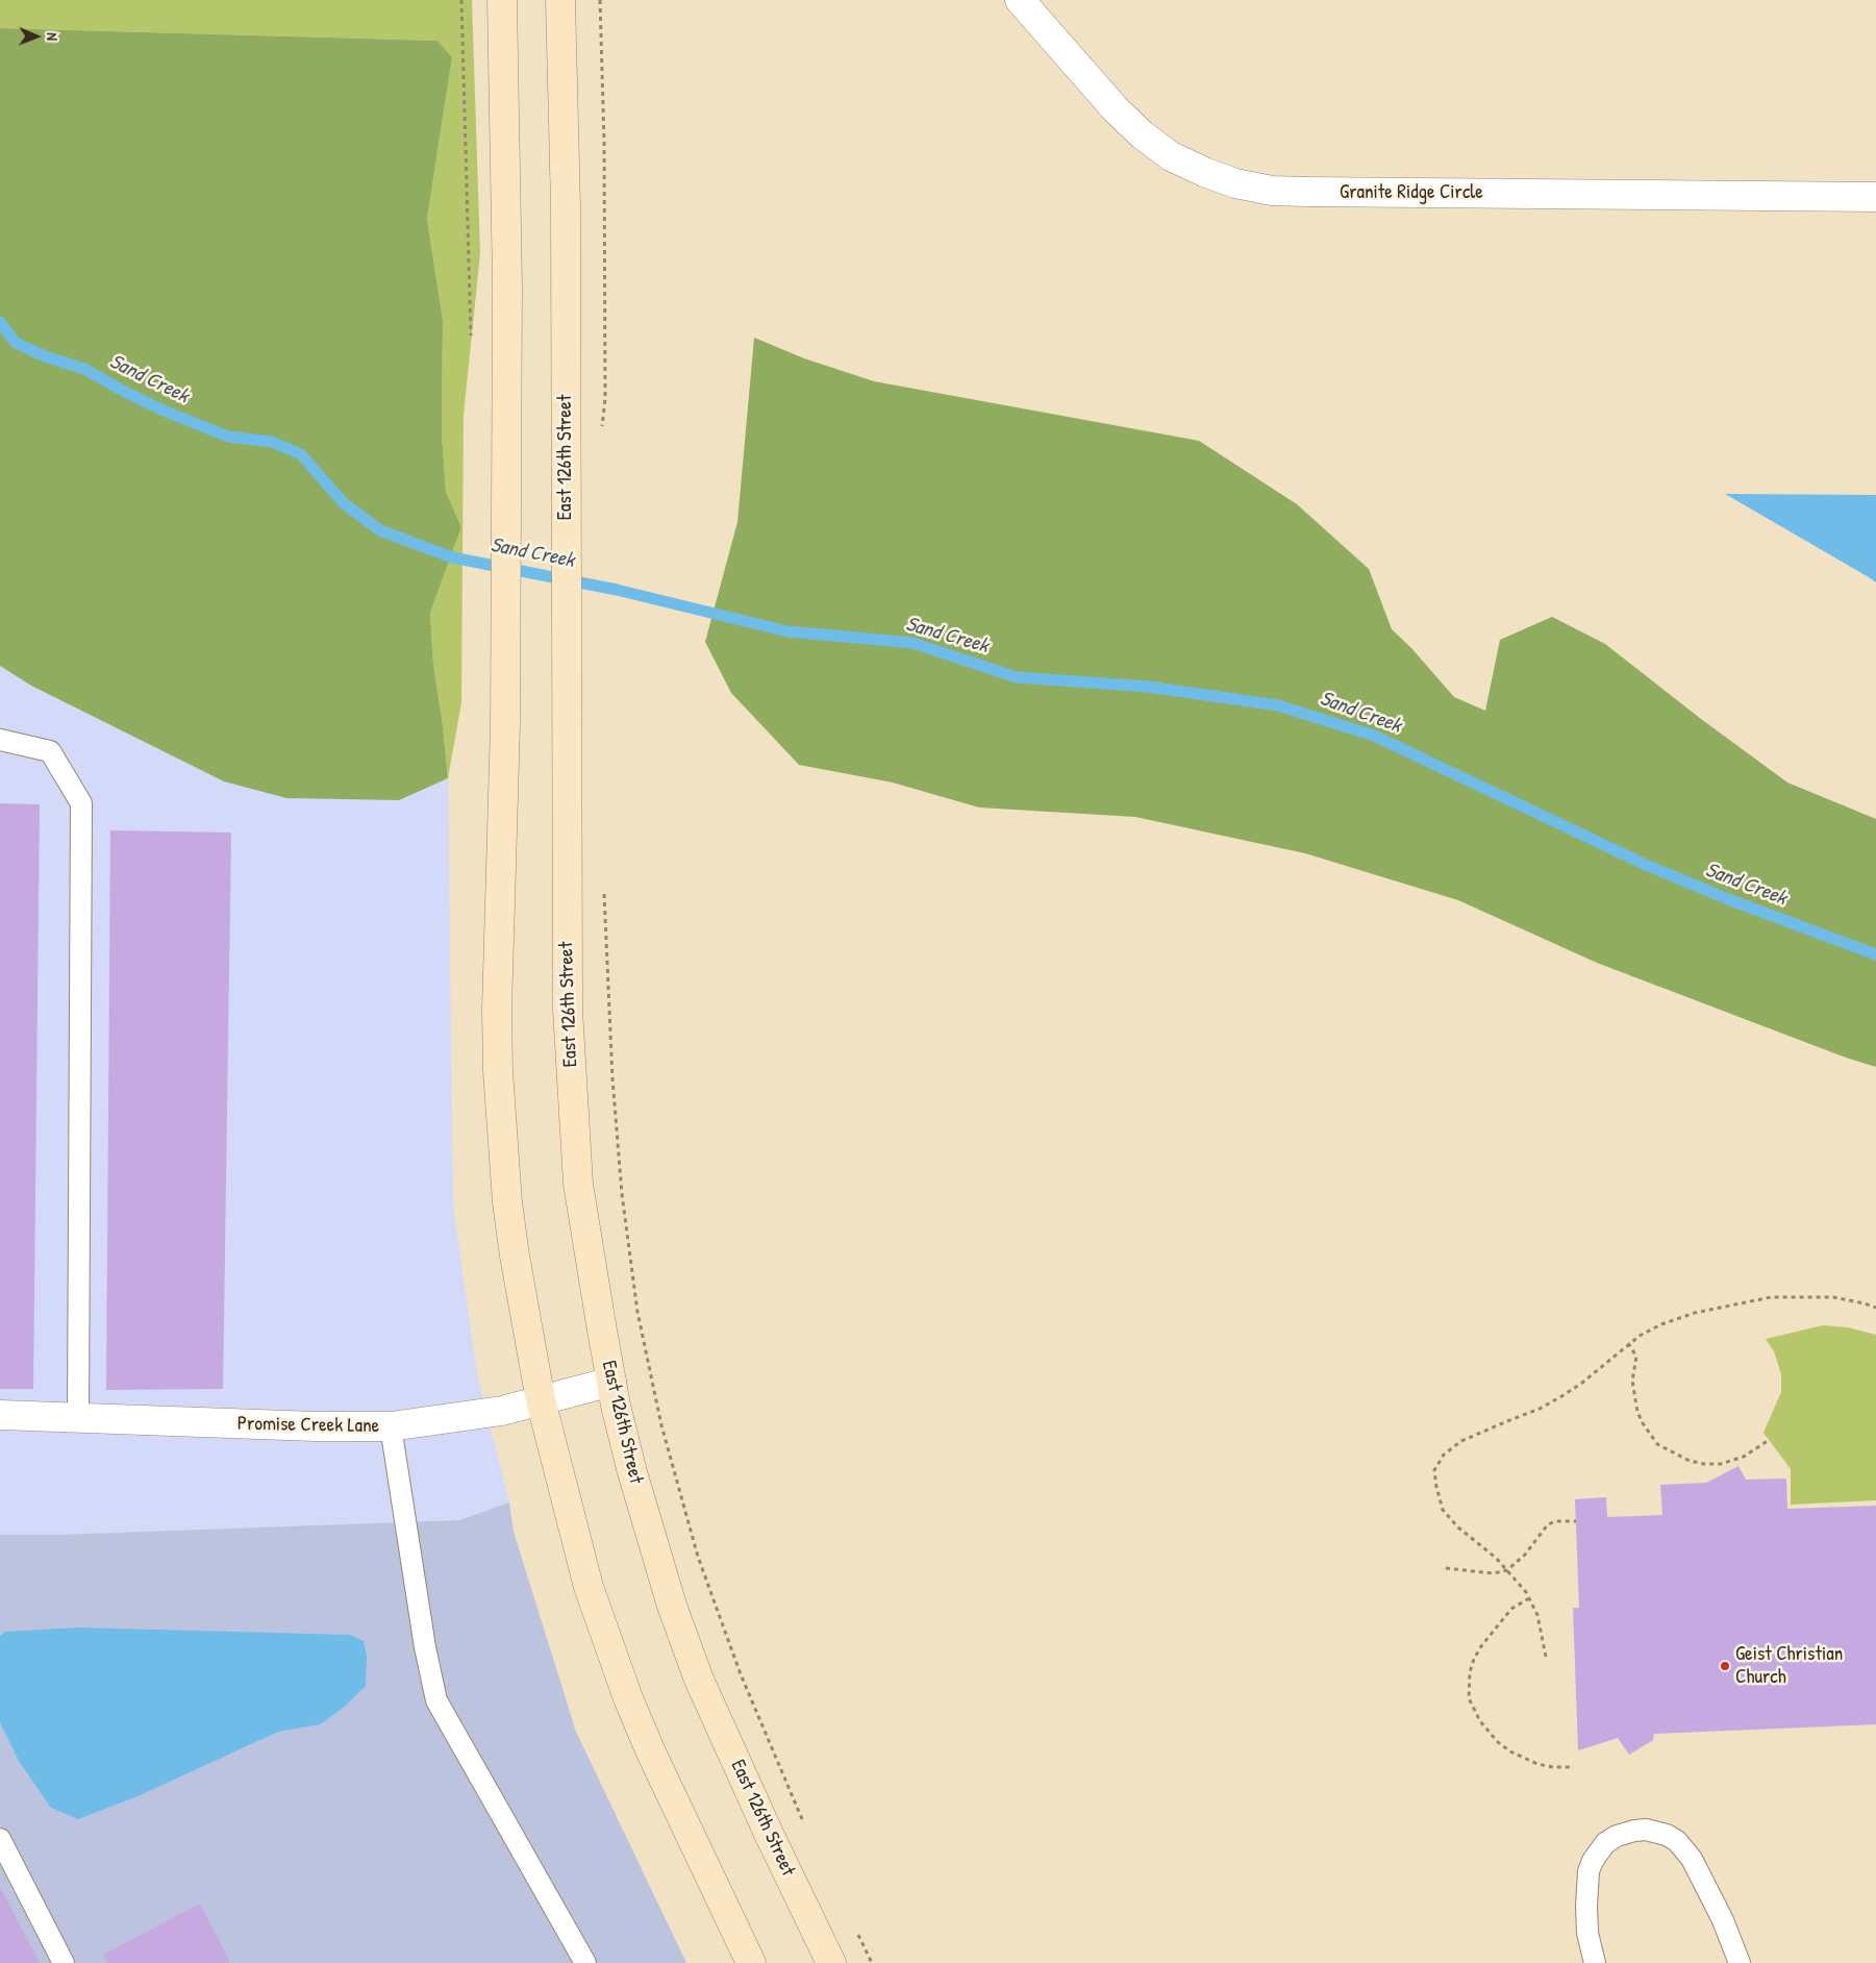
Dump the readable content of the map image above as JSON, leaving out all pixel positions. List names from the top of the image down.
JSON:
{
  "streets": {
    "main road": ["East 126th Street"],
    "street": ["Granite Ridge Circle", "Promise Creek Lane"]
  },
  "crossings": [
    ["East 126th Street", "Promise Creek Lane"]
  ],
  "water": ["Sand Creek"],
  "places": ["Geist Christian Church"],
  "north": "right"
}
